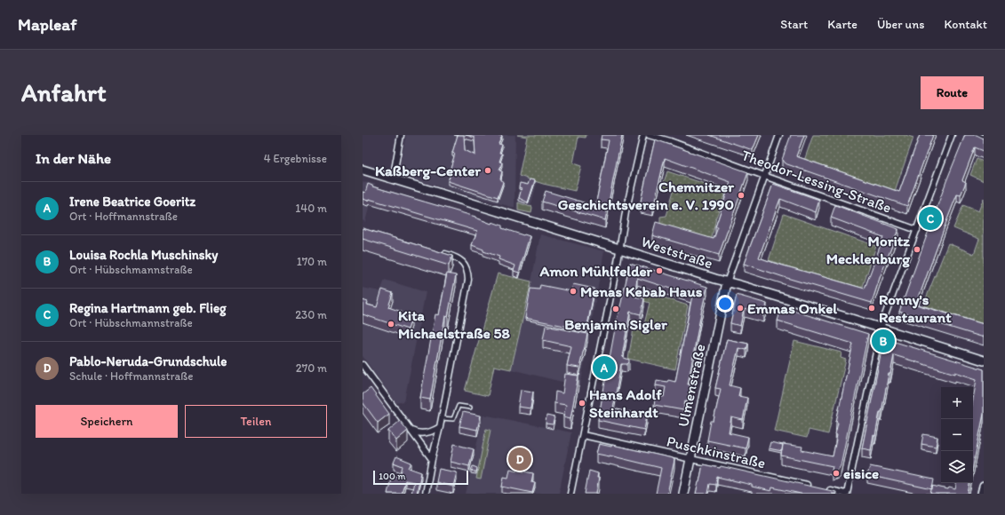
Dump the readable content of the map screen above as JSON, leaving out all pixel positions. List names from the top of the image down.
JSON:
{
  "streets": {
    "street": [
      "Theodor-Lessing-Straße",
      "Weststraße",
      "Ulmenstraße",
      "Puschkinstraße"
    ]
  },
  "crossings": [
    ["Weststraße", "Ulmenstraße"],
    ["Ulmenstraße", "Puschkinstraße"]
  ],
  "places": [
    "Kaßberg-Center",
    "Chemnitzer Geschichtsverein e. V. 1990",
    "Moritz Mecklenburg",
    "Amon Mühlfelder",
    "Menas Kebab Haus",
    "Emmas Onkel",
    "Ronny's Restaurant",
    "Benjamin Sigler",
    "Kita Michaelstraße 58",
    "Hans Adolf Steinhardt",
    "eisice"
  ],
  "scale_bar": "100 m",
  "page": {
    "header": "Mapleaf",
    "nav": [
      "Start",
      "Karte",
      "Über uns",
      "Kontakt"
    ],
    "buttons": [
      "Route",
      ["Speichern", "Teilen"]
    ],
    "title": "Anfahrt",
    "heading": ["In der Nähe", "4 Ergebnisse"],
    "list": [
      {
        "mark": "A",
        "name": "Irene Beatrice Goeritz",
        "note": "Ort · Hoffmannstraße",
        "value": "140 m"
      },
      {
        "mark": "B",
        "name": "Louisa Rochla Muschinsky",
        "note": "Ort · Hübschmannstraße",
        "value": "170 m"
      },
      {
        "mark": "C",
        "name": "Regina Hartmann geb. Flieg",
        "note": "Ort · Hübschmannstraße",
        "value": "230 m"
      },
      {
        "mark": "D",
        "name": "Pablo-Neruda-Grundschule",
        "note": "Schule · Hoffmannstraße",
        "value": "270 m"
      }
    ],
    "pins": [
      "C",
      "B",
      "A",
      "D"
    ],
    "map_buttons": ["+", "−"],
    "scale": "100 m"
  }
}
